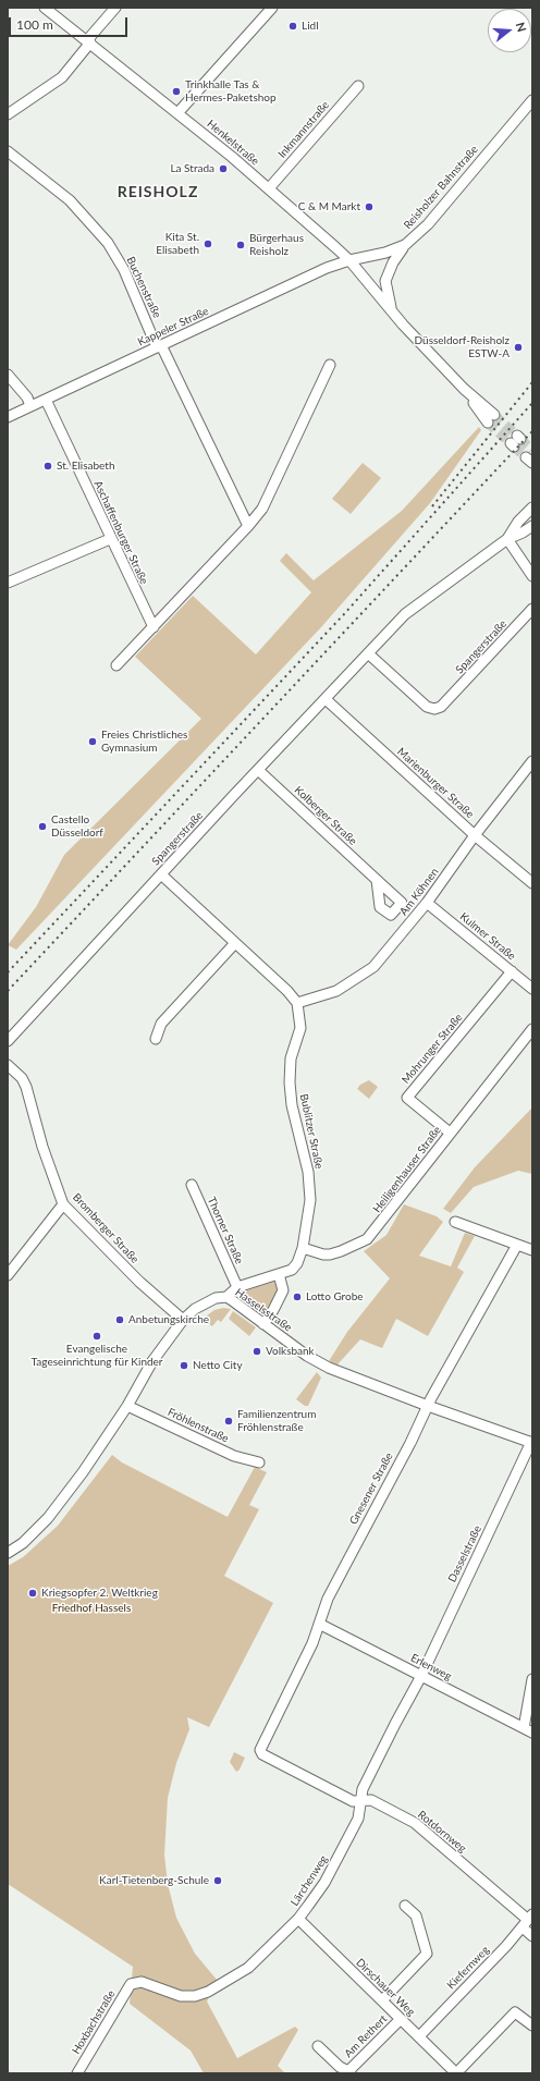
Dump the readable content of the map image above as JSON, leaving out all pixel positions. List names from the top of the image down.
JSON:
{
  "streets": {
    "street": [
      "Inkmannstraße",
      "Henkelstraße",
      "Reisholzer Bahnstraße",
      "Buchenstraße",
      "Kappeler Straße",
      "Aschaffenburger Straße",
      "Spangerstraße",
      "Marienburger Straße",
      "Kolberger Straße",
      "Am Köhnen",
      "Kulmer Straße",
      "Mohrunger Straße",
      "Bublitzer Straße",
      "Heiligenhauser Straße",
      "Bromberger Straße",
      "Thorner Straße",
      "Hasselsstraße",
      "Fröhlenstraße",
      "Gnesener Straße",
      "Dasselstraße",
      "Erlenweg",
      "Rotdornweg",
      "Lärchenweg",
      "Kiefernweg",
      "Dirschauer Weg",
      "Hoxbachstraße",
      "Am Rethert"
    ]
  },
  "crossings": [
    ["Inkmannstraße", "Henkelstraße"],
    ["Henkelstraße", "Reisholzer Bahnstraße"],
    ["Henkelstraße", "Kappeler Straße"],
    ["Reisholzer Bahnstraße", "Kappeler Straße"],
    ["Buchenstraße", "Kappeler Straße"],
    ["Kappeler Straße", "Aschaffenburger Straße"],
    ["Spangerstraße", "Marienburger Straße"],
    ["Spangerstraße", "Kolberger Straße"],
    ["Marienburger Straße", "Am Köhnen"],
    ["Am Köhnen", "Kulmer Straße"],
    ["Am Köhnen", "Bublitzer Straße"],
    ["Kulmer Straße", "Mohrunger Straße"],
    ["Mohrunger Straße", "Heiligenhauser Straße"],
    ["Bublitzer Straße", "Heiligenhauser Straße"],
    ["Bromberger Straße", "Hasselsstraße"],
    ["Hasselsstraße", "Fröhlenstraße"],
    ["Hasselsstraße", "Gnesener Straße"],
    ["Hasselsstraße", "Dasselstraße"],
    ["Gnesener Straße", "Erlenweg"],
    ["Gnesener Straße", "Rotdornweg"],
    ["Dasselstraße", "Erlenweg"],
    ["Dasselstraße", "Lärchenweg"],
    ["Erlenweg", "Lärchenweg"],
    ["Rotdornweg", "Lärchenweg"],
    ["Rotdornweg", "Kiefernweg"],
    ["Lärchenweg", "Dirschauer Weg"],
    ["Lärchenweg", "Hoxbachstraße"],
    ["Kiefernweg", "Dirschauer Weg"],
    ["Dirschauer Weg", "Am Rethert"]
  ],
  "districts": ["REISHOLZ"],
  "parks": ["Friedhof Hassels"],
  "places": [
    "Lidl",
    "Trinkhalle Tas & Hermes-Paketshop",
    "La Strada",
    "C & M Markt",
    "Kita St. Elisabeth",
    "Bürgerhaus Reisholz",
    "Düsseldorf-Reisholz ESTW-A",
    "St. Elisabeth",
    "Freies Christliches Gymnasium",
    "Castello Düsseldorf",
    "Lotto Grobe",
    "Anbetungskirche",
    "Evangelische Tageseinrichtung für Kinder",
    "Volksbank",
    "Netto City",
    "Familienzentrum Fröhlenstraße",
    "Kriegsopfer 2. Weltkrieg",
    "Karl-Tietenberg-Schule"
  ],
  "scale_bar": "100 m",
  "north": "right"
}
